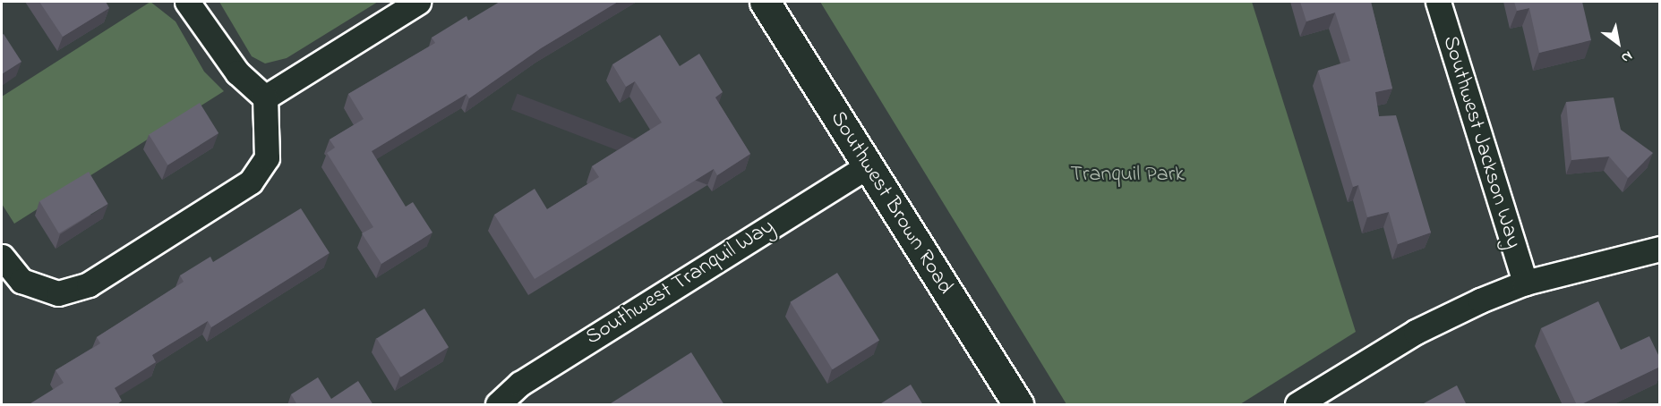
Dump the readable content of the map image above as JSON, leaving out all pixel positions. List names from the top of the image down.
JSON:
{
  "streets": {
    "street": ["Southwest Jackson Way", "Southwest Brown Road", "Southwest Tranquil Way"]
  },
  "crossings": [
    ["Southwest Brown Road", "Southwest Tranquil Way"]
  ],
  "parks": ["Tranquil Park"],
  "north": "bottom right"
}
